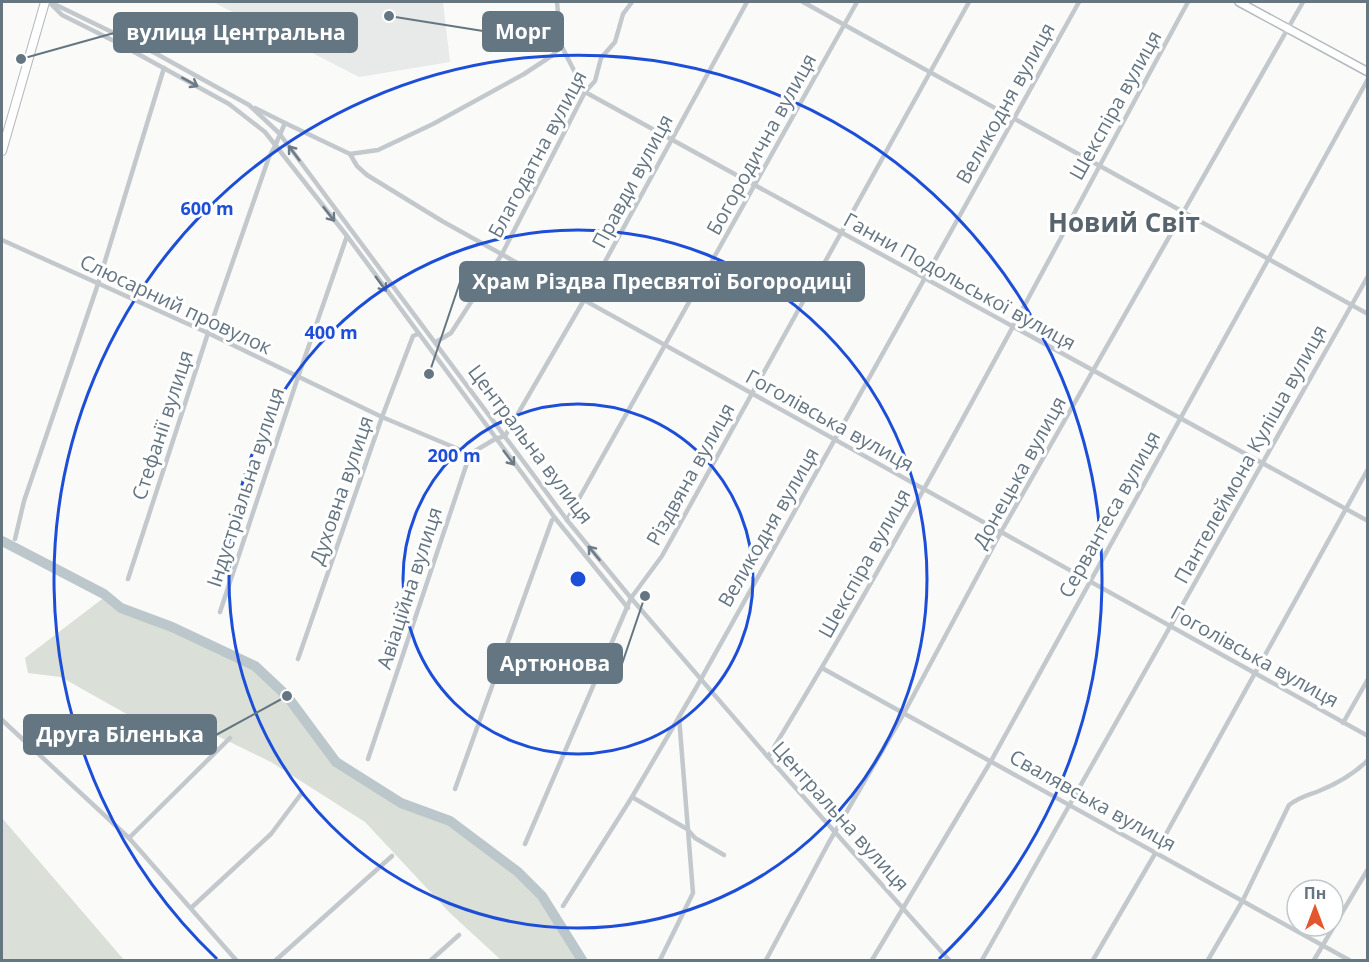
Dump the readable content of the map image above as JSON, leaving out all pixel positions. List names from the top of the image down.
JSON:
{
  "streets": {
    "street": [
      "Великодня вулиця",
      "Шекспіра вулиця",
      "Богородична вулиця",
      "Благодатна вулиця",
      "Правди вулиця",
      "Ганни Подольської вулиця",
      "Слюсарний провулок",
      "Гоголівська вулиця",
      "Стефанії вулиця",
      "Центральна вулиця",
      "Пантелеймона Куліша вулиця",
      "Донецька вулиця",
      "Різдвяна вулиця",
      "Індустріальна вулиця",
      "Духовна вулиця",
      "Сервантеса вулиця",
      "Авіаційна вулиця",
      "Свалявська вулиця"
    ]
  },
  "crossings": [
    ["Великодня вулиця", "Ганни Подольської вулиця"],
    ["Великодня вулиця", "Гоголівська вулиця"],
    ["Великодня вулиця", "Центральна вулиця"],
    ["Шекспіра вулиця", "Ганни Подольської вулиця"],
    ["Шекспіра вулиця", "Гоголівська вулиця"],
    ["Шекспіра вулиця", "Центральна вулиця"],
    ["Шекспіра вулиця", "Свалявська вулиця"],
    ["Богородична вулиця", "Ганни Подольської вулиця"],
    ["Богородична вулиця", "Гоголівська вулиця"],
    ["Богородична вулиця", "Центральна вулиця"],
    ["Благодатна вулиця", "Ганни Подольської вулиця"],
    ["Благодатна вулиця", "Гоголівська вулиця"],
    ["Благодатна вулиця", "Центральна вулиця"],
    ["Правди вулиця", "Ганни Подольської вулиця"],
    ["Правди вулиця", "Гоголівська вулиця"],
    ["Правди вулиця", "Центральна вулиця"],
    ["Ганни Подольської вулиця", "Пантелеймона Куліша вулиця"],
    ["Ганни Подольської вулиця", "Донецька вулиця"],
    ["Ганни Подольської вулиця", "Різдвяна вулиця"],
    ["Ганни Подольської вулиця", "Сервантеса вулиця"],
    ["Слюсарний провулок", "Стефанії вулиця"],
    ["Слюсарний провулок", "Індустріальна вулиця"],
    ["Слюсарний провулок", "Духовна вулиця"],
    ["Слюсарний провулок", "Авіаційна вулиця"],
    ["Гоголівська вулиця", "Центральна вулиця"],
    ["Гоголівська вулиця", "Пантелеймона Куліша вулиця"],
    ["Гоголівська вулиця", "Донецька вулиця"],
    ["Гоголівська вулиця", "Різдвяна вулиця"],
    ["Гоголівська вулиця", "Сервантеса вулиця"],
    ["Стефанії вулиця", "Центральна вулиця"],
    ["Центральна вулиця", "Донецька вулиця"],
    ["Центральна вулиця", "Різдвяна вулиця"],
    ["Центральна вулиця", "Індустріальна вулиця"],
    ["Центральна вулиця", "Духовна вулиця"],
    ["Центральна вулиця", "Сервантеса вулиця"],
    ["Пантелеймона Куліша вулиця", "Свалявська вулиця"],
    ["Донецька вулиця", "Свалявська вулиця"],
    ["Сервантеса вулиця", "Свалявська вулиця"]
  ],
  "districts": ["Новий Світ"],
  "places": [
    "Морг",
    "вулиця Центральна",
    "Храм Різдва Пресвятої Богородиці",
    "Артюнова",
    "Друга Біленька"
  ],
  "north": "top",
  "rings": ["600 m", "400 m", "200 m"]
}
